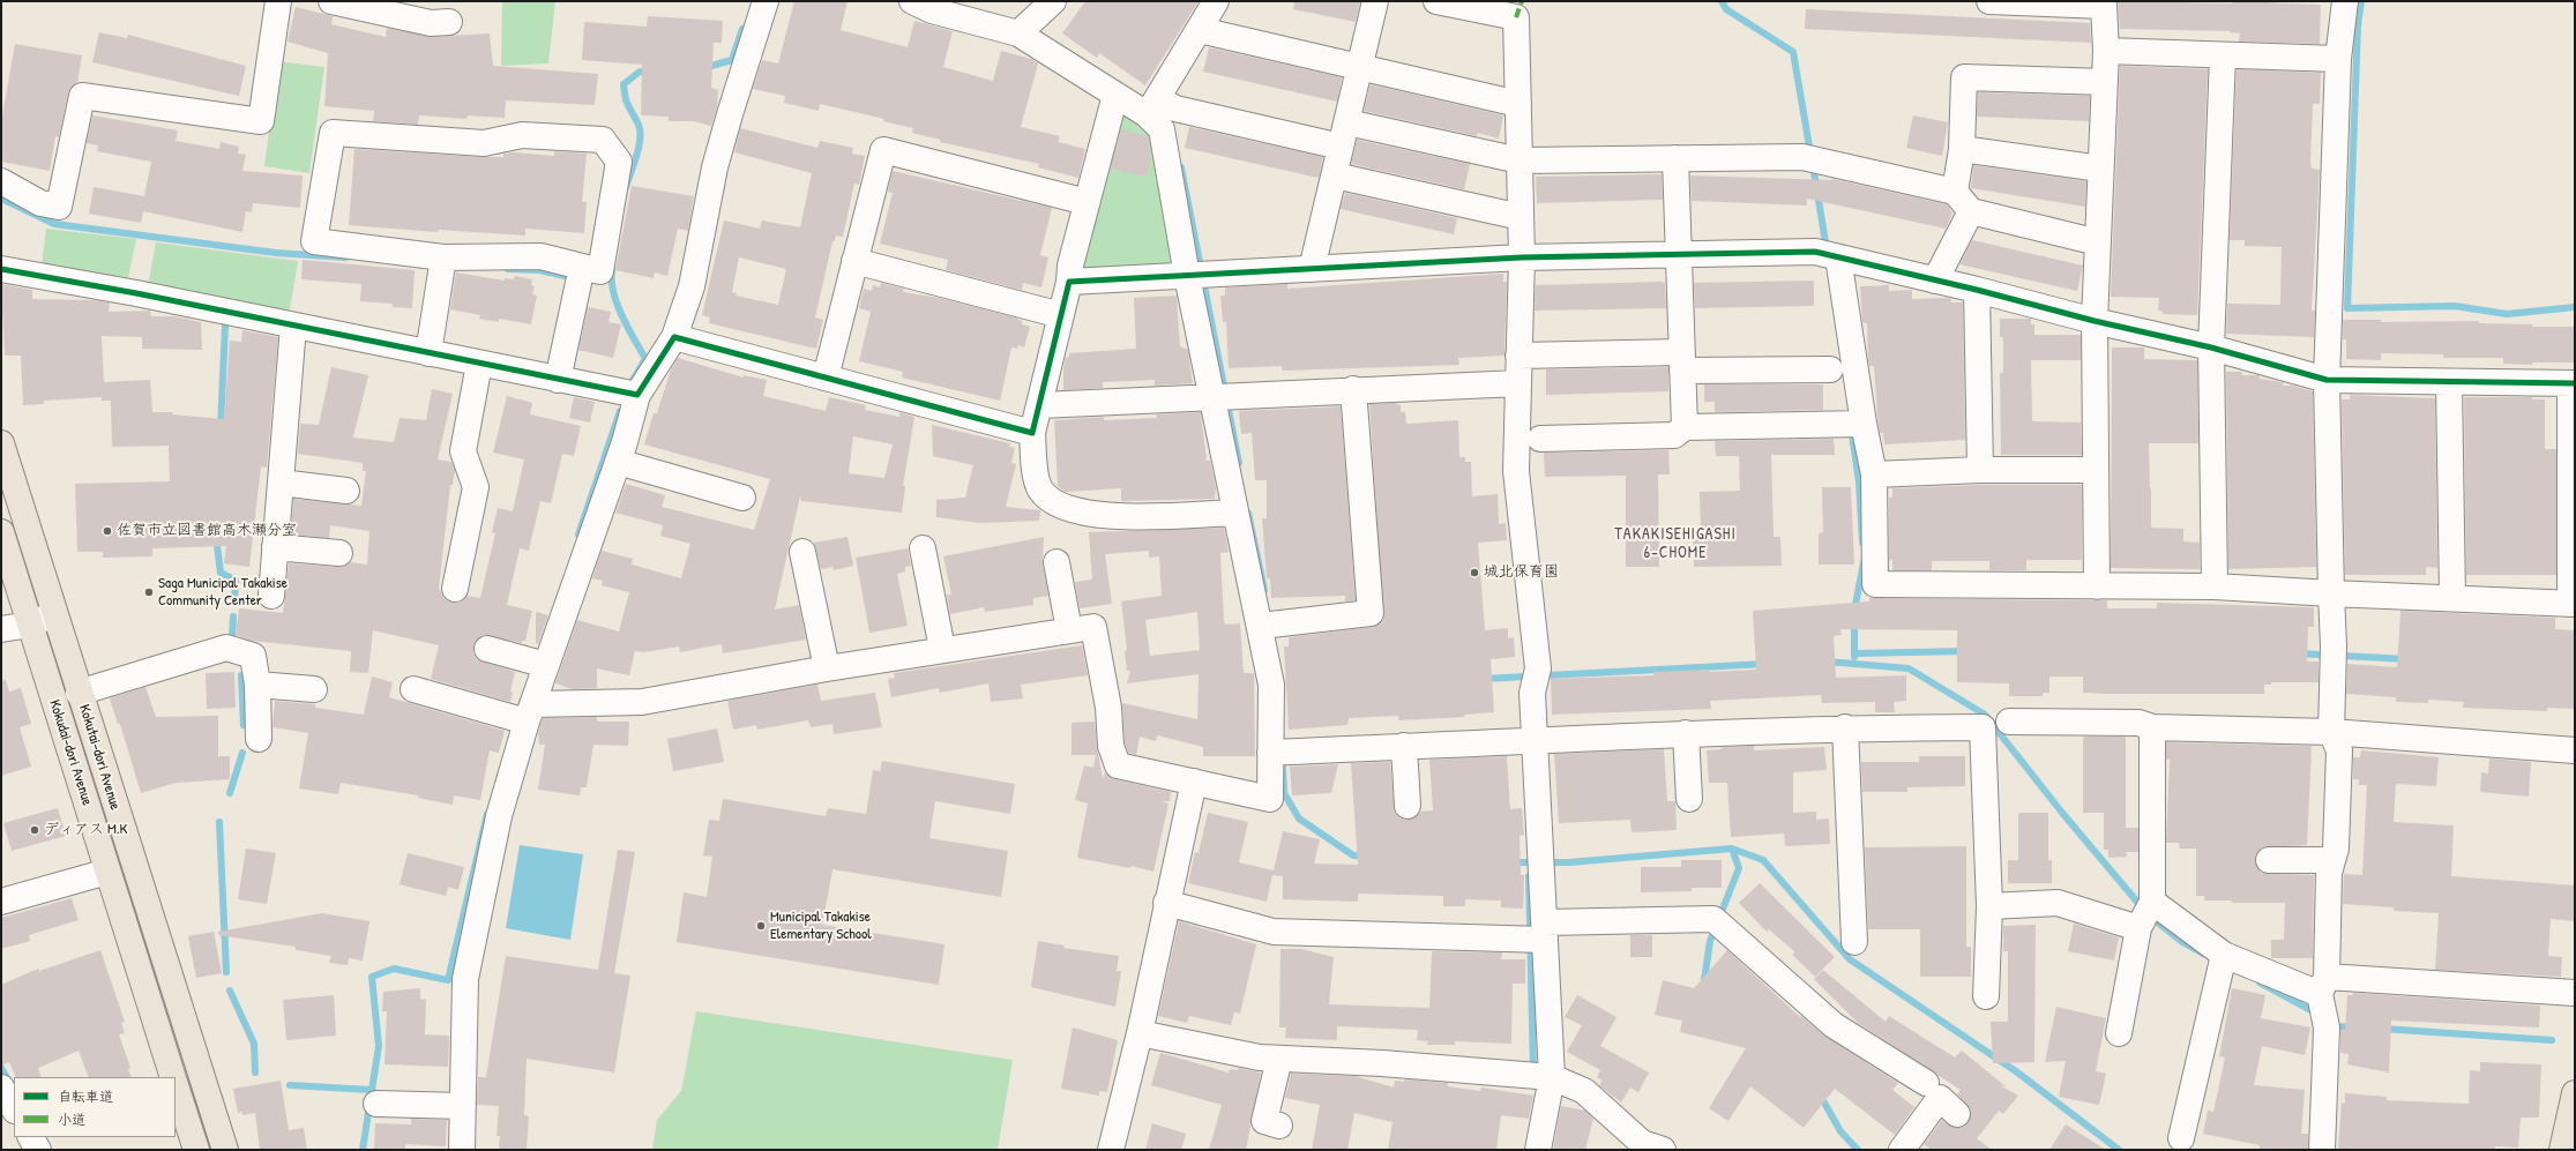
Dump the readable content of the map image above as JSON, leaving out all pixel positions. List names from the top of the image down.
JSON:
{
  "streets": {
    "main road": ["Kokudai-dori Avenue", "Kokutai-dori Avenue"]
  },
  "districts": ["TAKAKISEHIGASHI 6-CHOME"],
  "places": [
    "佐賀市立図書館高木瀬分室",
    "城北保育園",
    "Saga Municipal Takakise Community Center",
    "ディアス M.K",
    "Municipal Takakise Elementary School"
  ],
  "legend": ["自転車道", "小道"]
}
